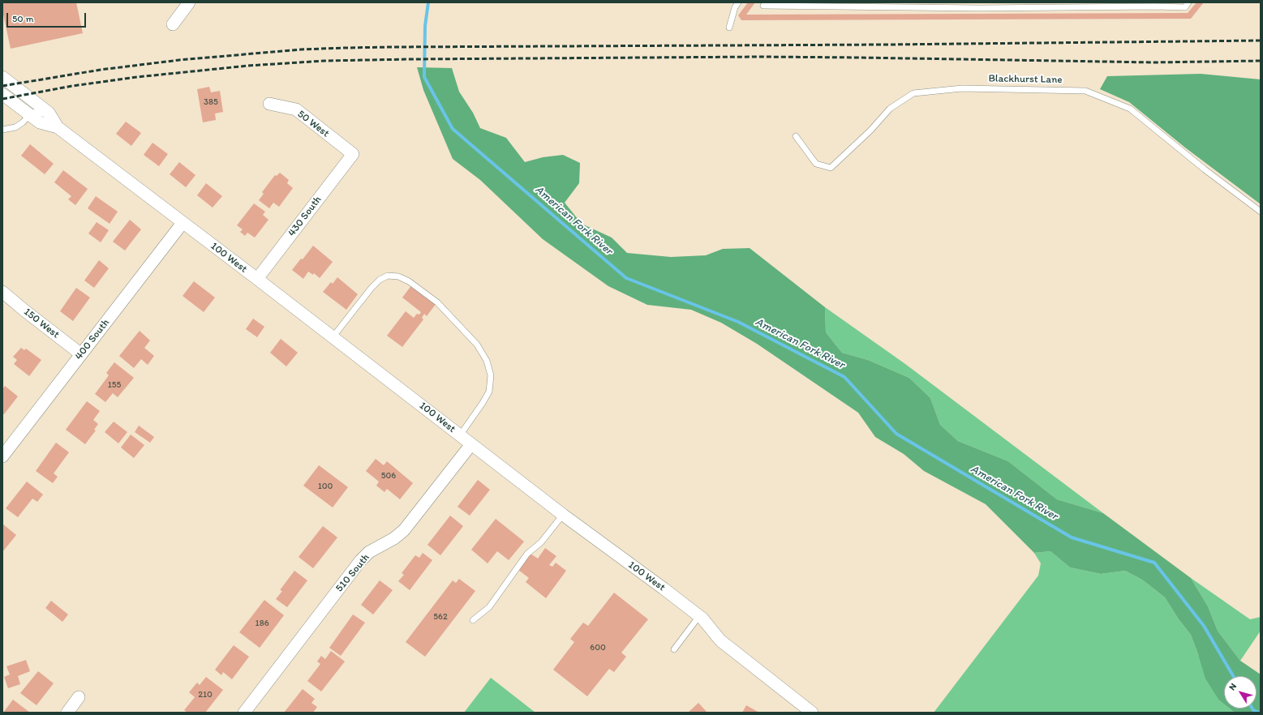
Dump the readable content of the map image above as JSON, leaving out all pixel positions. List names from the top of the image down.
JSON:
{
  "streets": {
    "street": [
      "50 West",
      "430 South",
      "100 West",
      "150 West",
      "400 South",
      "510 South"
    ],
    "lane": ["Blackhurst Lane"]
  },
  "crossings": [
    ["50 West", "430 South"],
    ["430 South", "100 West"],
    ["100 West", "400 South"],
    ["100 West", "510 South"],
    ["150 West", "400 South"]
  ],
  "water": ["American Fork River"],
  "house_numbers": [
    "385",
    "155",
    "506",
    "100",
    "562",
    "186",
    "600",
    "210"
  ],
  "scale_bar": "50 m",
  "north": "top left"
}
